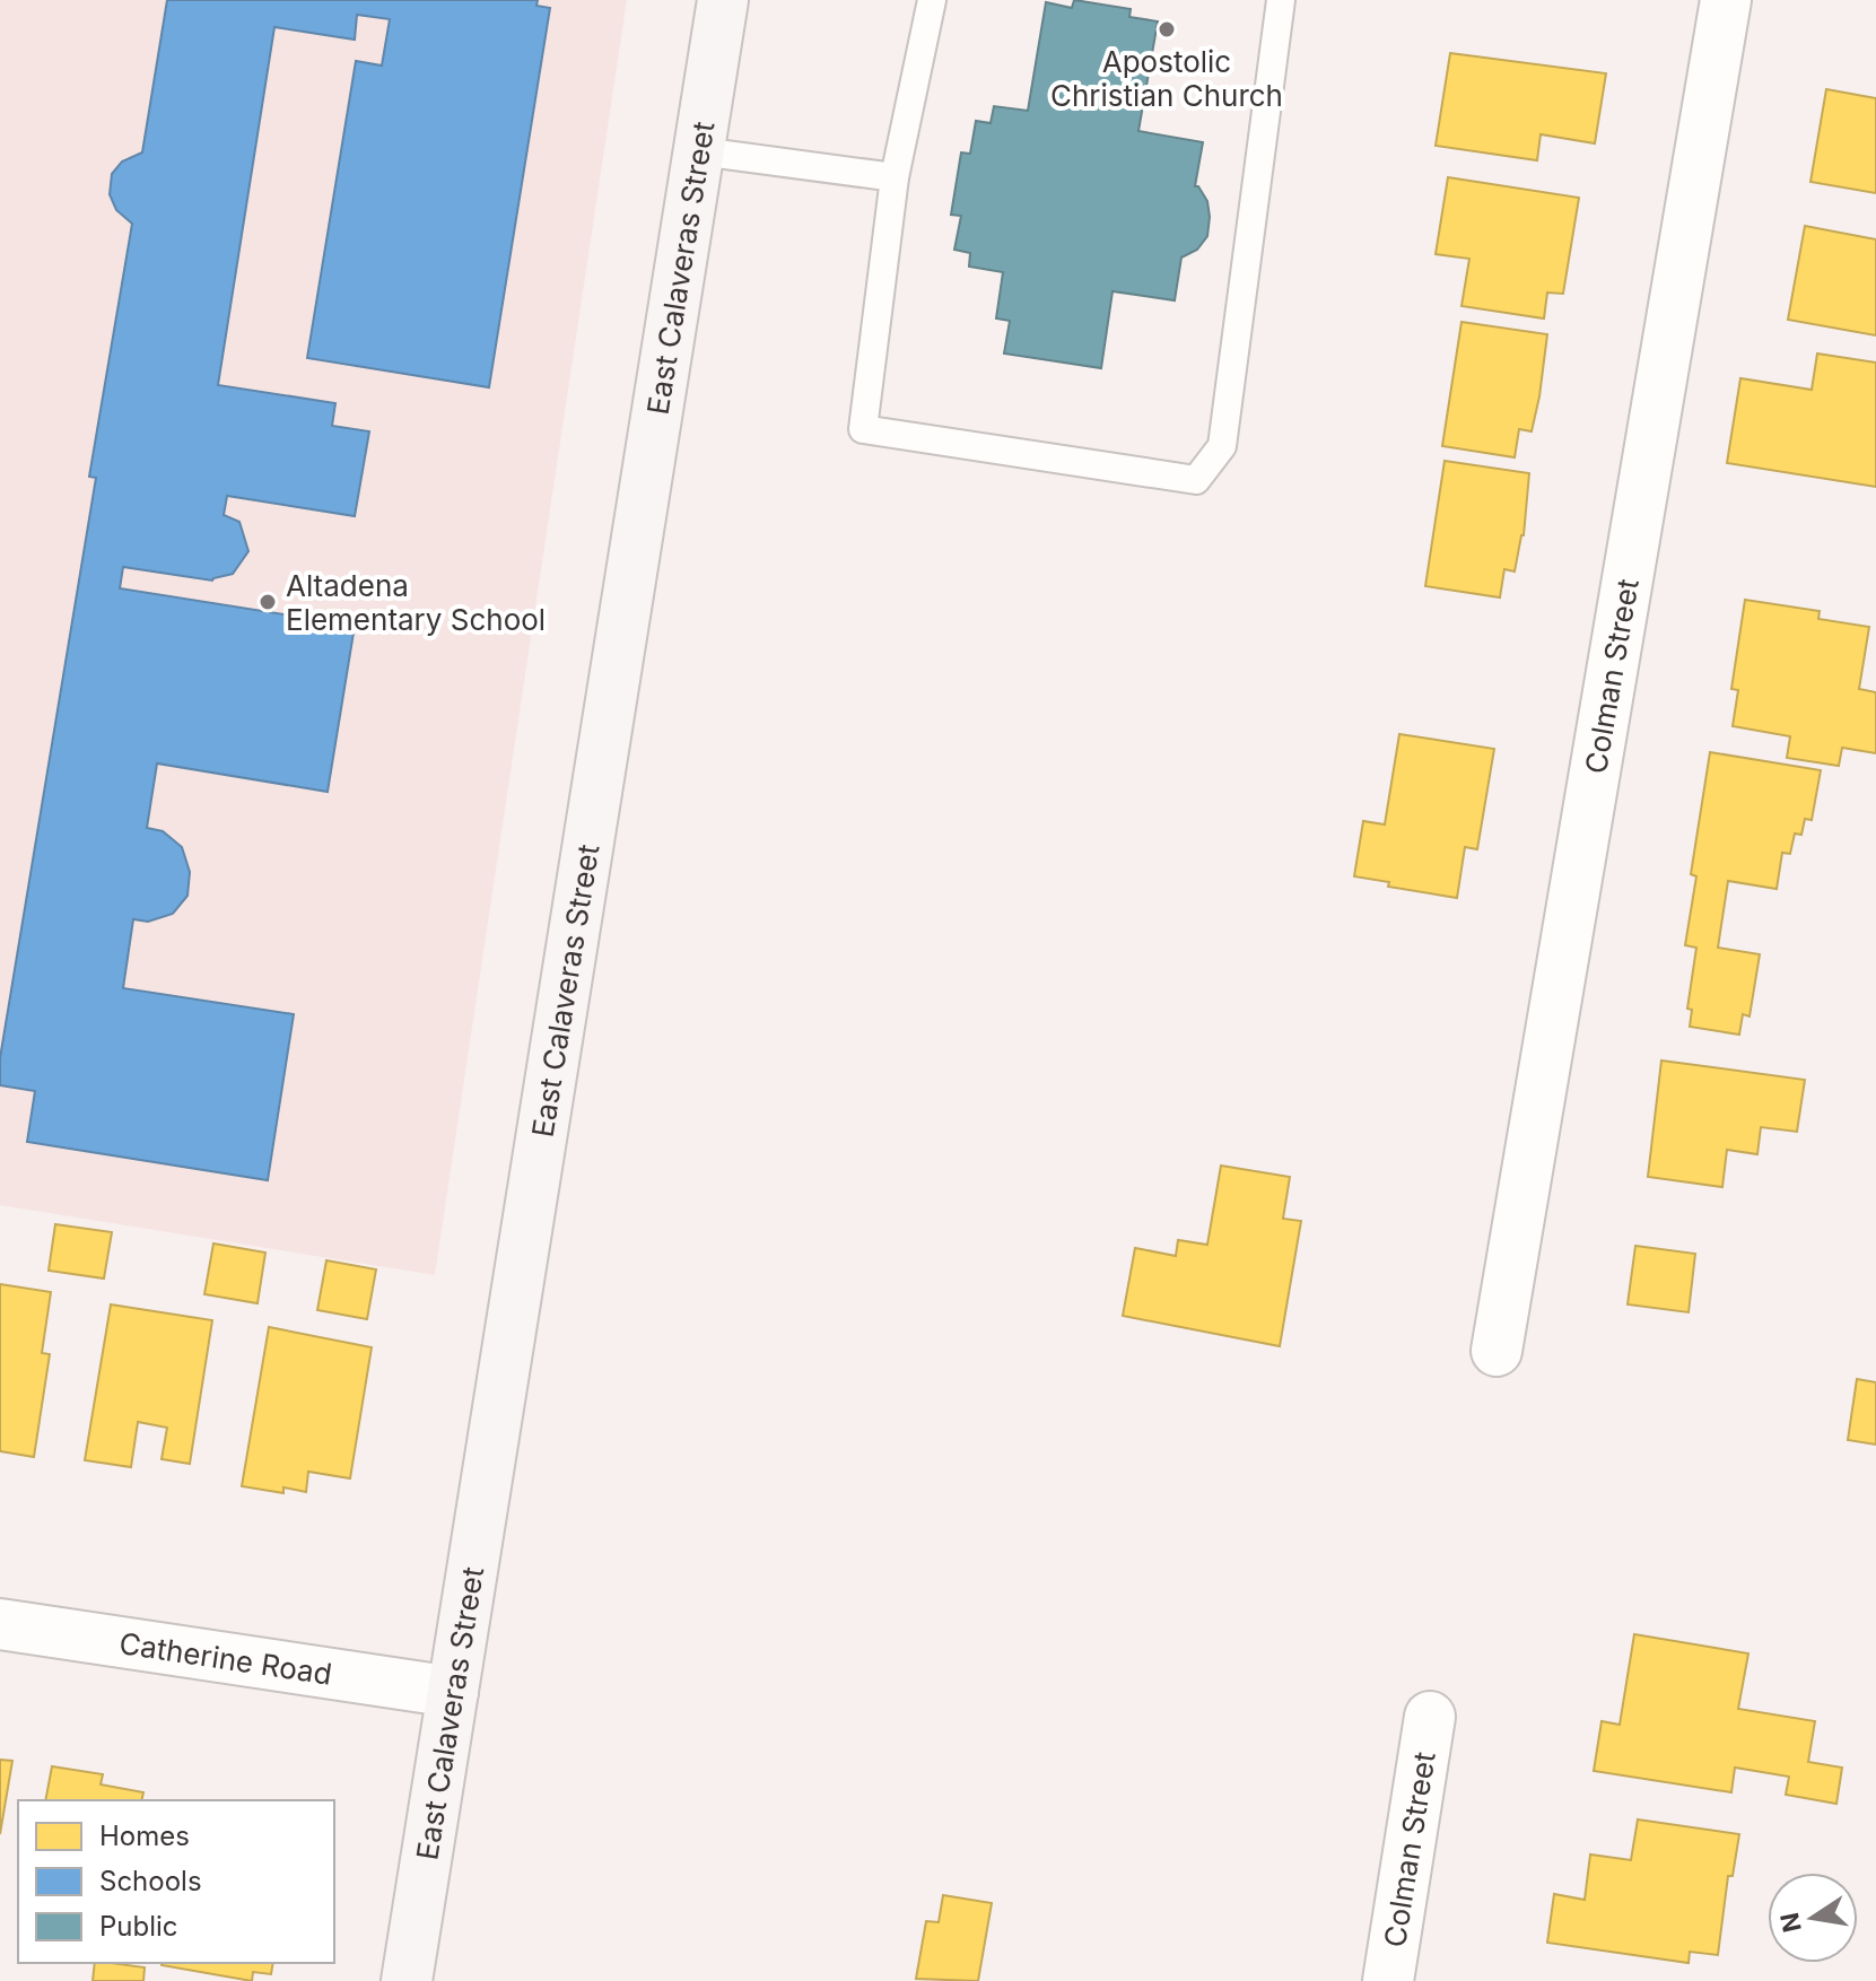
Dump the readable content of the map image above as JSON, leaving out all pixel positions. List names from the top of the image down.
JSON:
{
  "streets": {
    "street": ["East Calaveras Street", "Colman Street", "Catherine Road"]
  },
  "crossings": [
    ["East Calaveras Street", "Catherine Road"]
  ],
  "places": ["Apostolic Christian Church", "Altadena Elementary School"],
  "legend": ["Homes", "Schools", "Public"],
  "north": "left"
}
